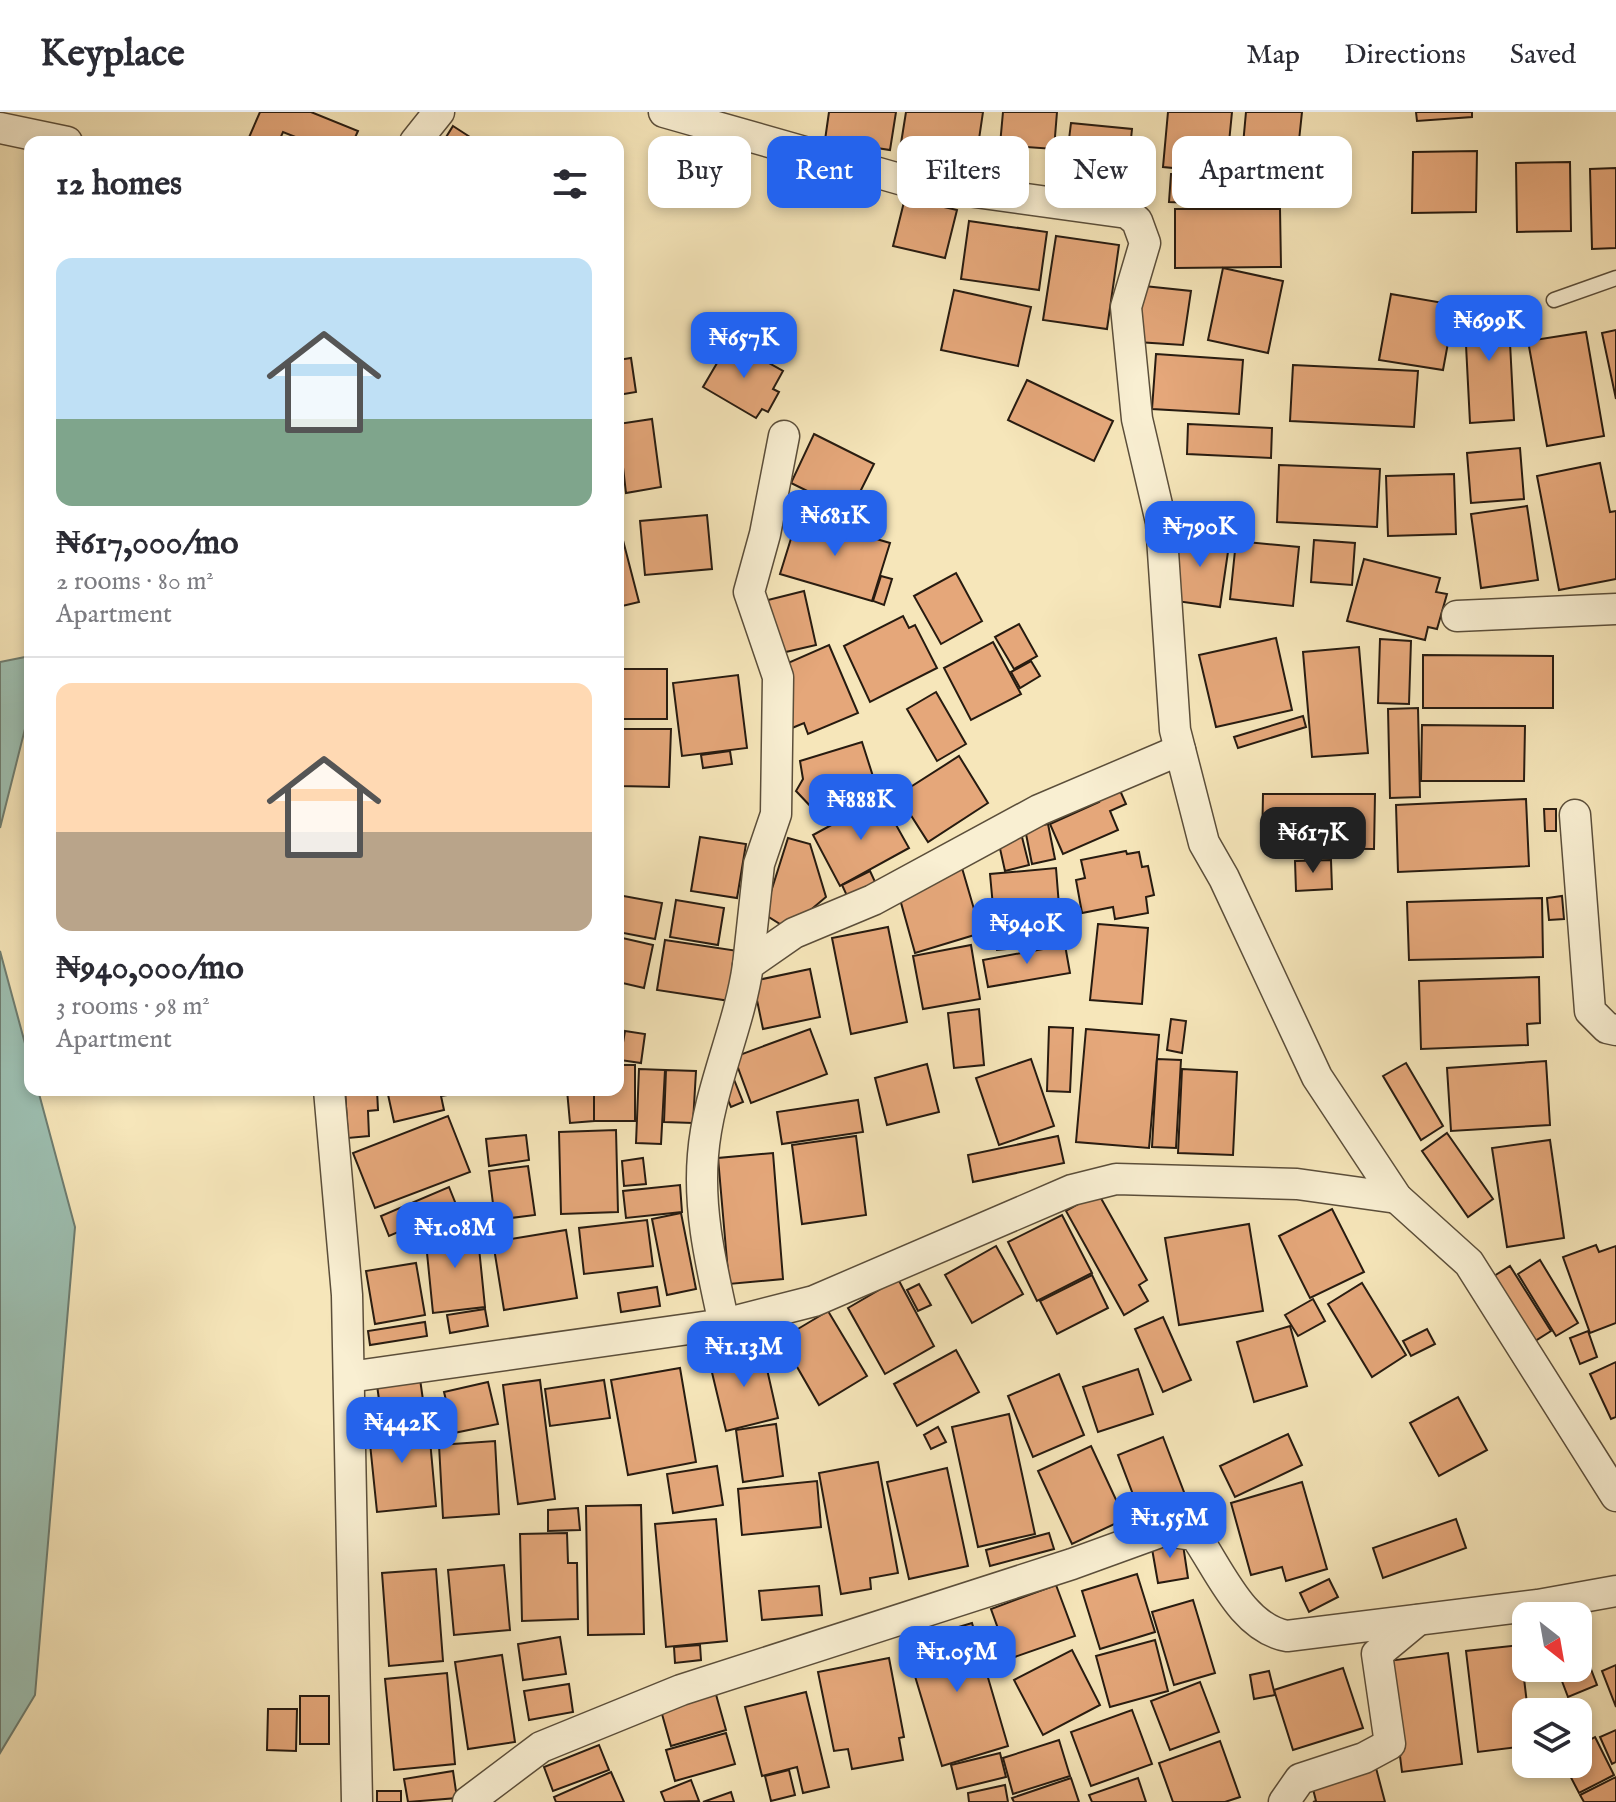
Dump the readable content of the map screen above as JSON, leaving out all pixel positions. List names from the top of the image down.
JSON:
{
  "north": "bottom right",
  "page": {
    "header": "Keyplace",
    "nav": ["Map", "Directions", "Saved"],
    "chip": [
      "Buy",
      "Rent",
      "Filters",
      "New",
      "Apartment"
    ],
    "heading": "12 homes",
    "list": [
      {
        "name": "₦617,000/mo",
        "note": "2 rooms · 80 m² · Apartment"
      },
      {
        "name": "₦940,000/mo",
        "note": "3 rooms · 98 m² · Apartment"
      }
    ],
    "price": [
      "₦699K",
      "₦657K",
      "₦681K",
      "₦790K",
      "₦888K",
      "₦617K",
      "₦940K",
      "₦1.08M",
      "₦1.13M",
      "₦442K",
      "₦1.55M",
      "₦1.05M"
    ]
  }
}
